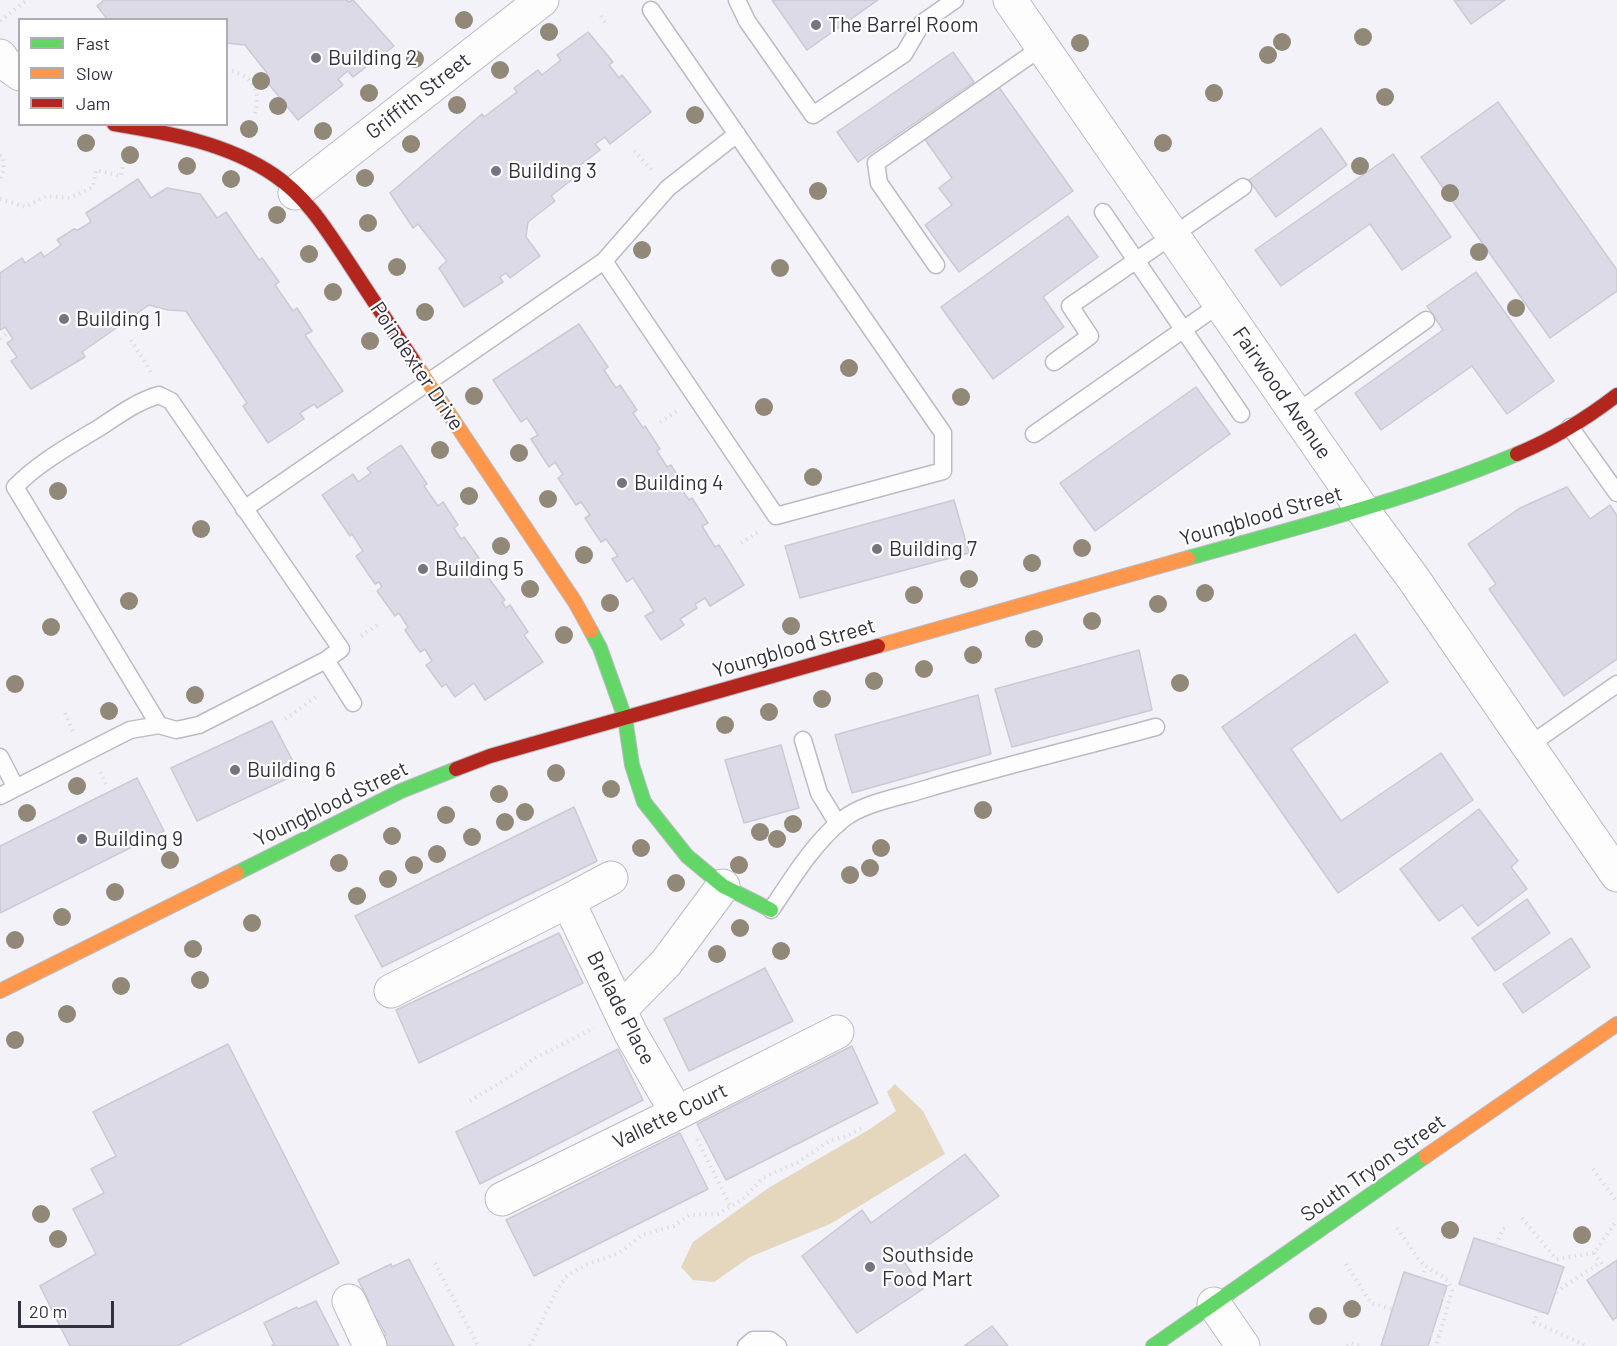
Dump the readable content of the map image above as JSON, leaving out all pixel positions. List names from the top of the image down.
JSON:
{
  "streets": {
    "street": [
      "Griffith Street",
      "Poindexter Drive",
      "Fairwood Avenue",
      "Youngblood Street",
      "Brelade Place",
      "Vallette Court",
      "South Tryon Street"
    ]
  },
  "crossings": [
    ["Griffith Street", "Poindexter Drive"],
    ["Poindexter Drive", "Youngblood Street"],
    ["Fairwood Avenue", "Youngblood Street"],
    ["Brelade Place", "Vallette Court"]
  ],
  "places": [
    "The Barrel Room",
    "Building 2",
    "Building 3",
    "Building 1",
    "Building 4",
    "Building 7",
    "Building 5",
    "Building 6",
    "Building 9",
    "Southside Food Mart"
  ],
  "legend": ["Fast", "Slow", "Jam"],
  "scale_bar": "20 m"
}
